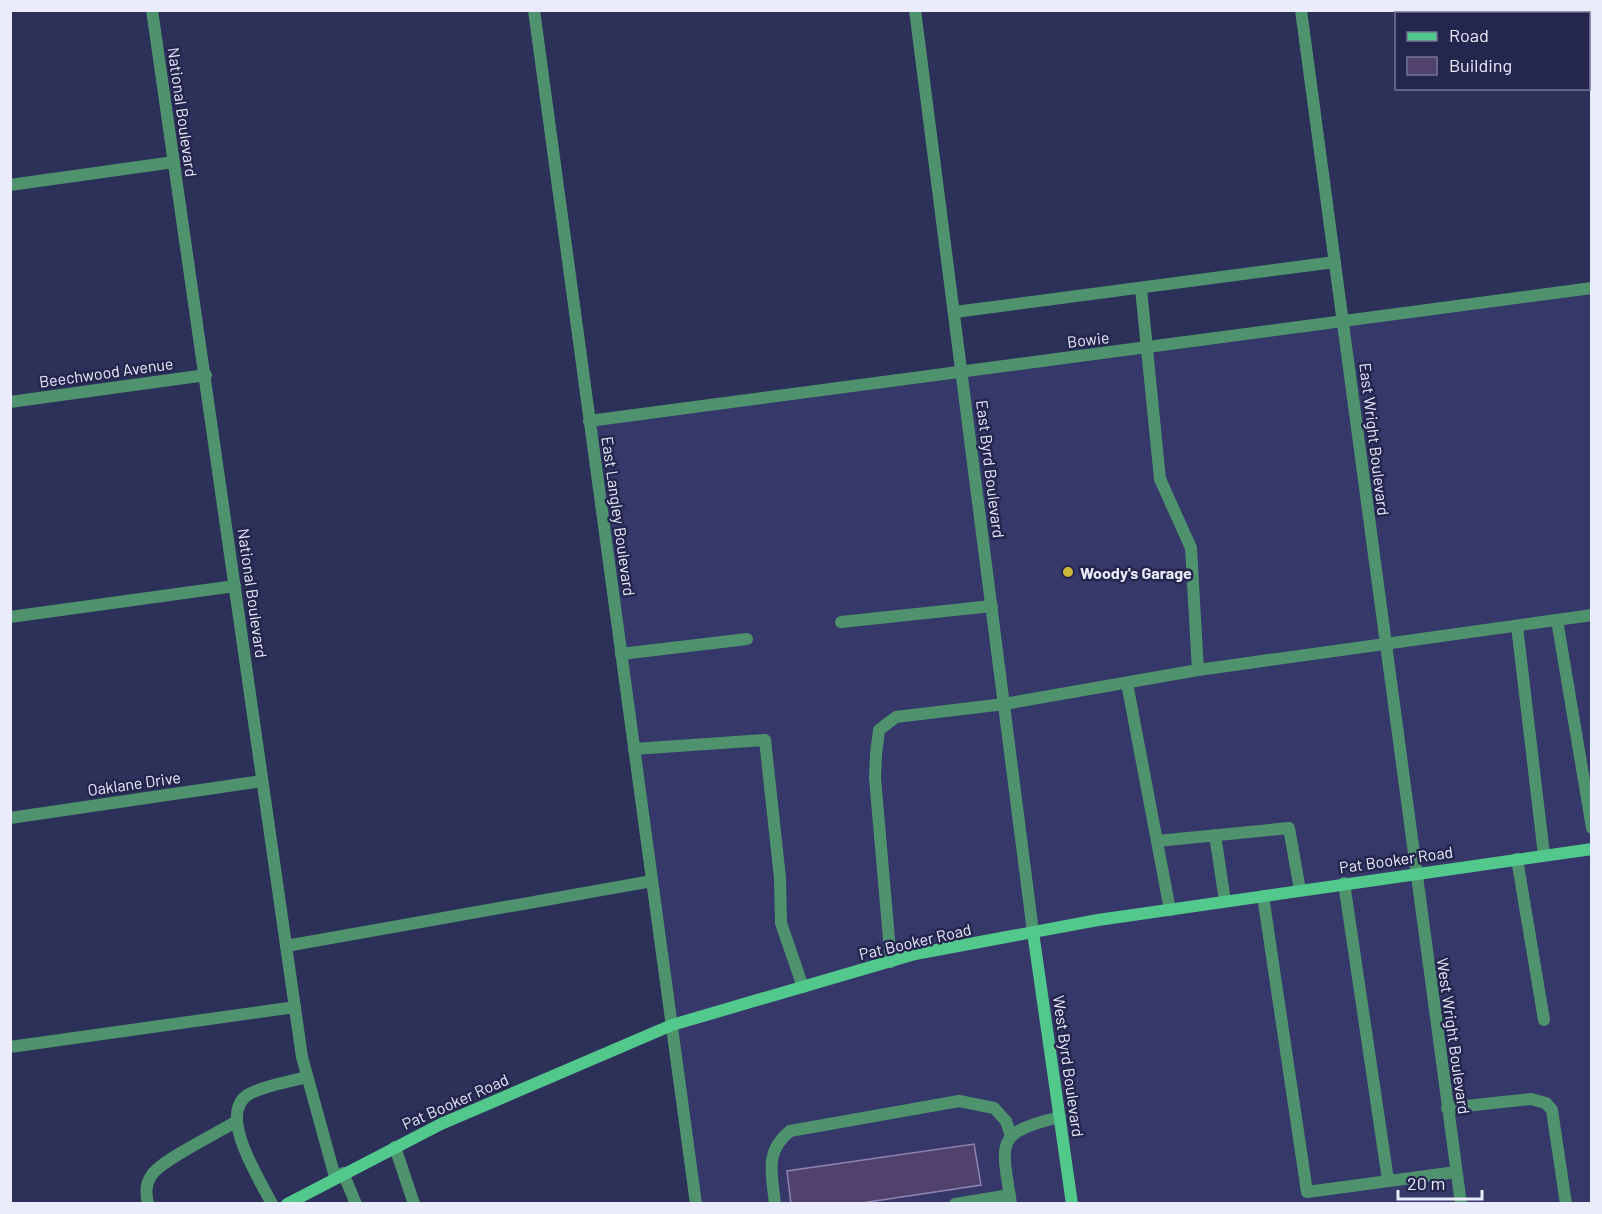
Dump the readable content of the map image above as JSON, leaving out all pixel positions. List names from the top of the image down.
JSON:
{
  "streets": {
    "main road": ["Pat Booker Road", "West Byrd Boulevard"],
    "street": [
      "National Boulevard",
      "Bowie",
      "Beechwood Avenue",
      "East Wright Boulevard",
      "East Byrd Boulevard",
      "East Langley Boulevard",
      "Oaklane Drive",
      "West Wright Boulevard"
    ]
  },
  "crossings": [
    ["National Boulevard", "Beechwood Avenue"],
    ["National Boulevard", "Oaklane Drive"],
    ["National Boulevard", "Pat Booker Road"],
    ["Bowie", "East Wright Boulevard"],
    ["Bowie", "East Byrd Boulevard"],
    ["Bowie", "East Langley Boulevard"],
    ["East Wright Boulevard", "Pat Booker Road"],
    ["East Wright Boulevard", "West Wright Boulevard"],
    ["East Byrd Boulevard", "Pat Booker Road"],
    ["East Byrd Boulevard", "West Byrd Boulevard"],
    ["East Langley Boulevard", "Pat Booker Road"],
    ["Pat Booker Road", "West Wright Boulevard"],
    ["Pat Booker Road", "West Byrd Boulevard"]
  ],
  "places": ["Woody's Garage"],
  "legend": ["Road", "Building"],
  "scale_bar": "20 m"
}
